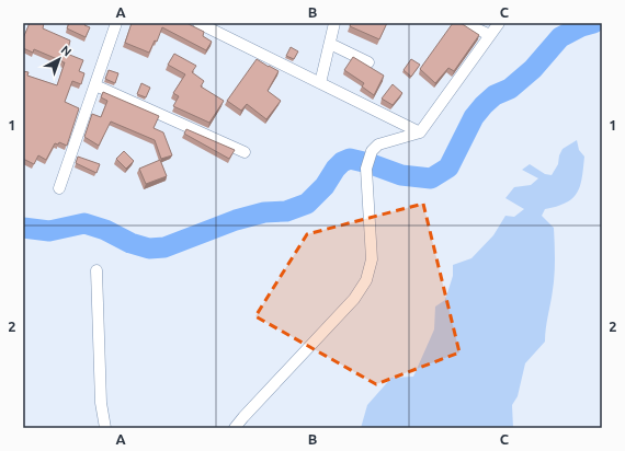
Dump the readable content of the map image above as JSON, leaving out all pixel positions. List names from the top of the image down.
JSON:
{
  "north": "top right",
  "grid": {
    "columns": ["A", "B", "C"],
    "rows": ["1", "2"]
  }
}
